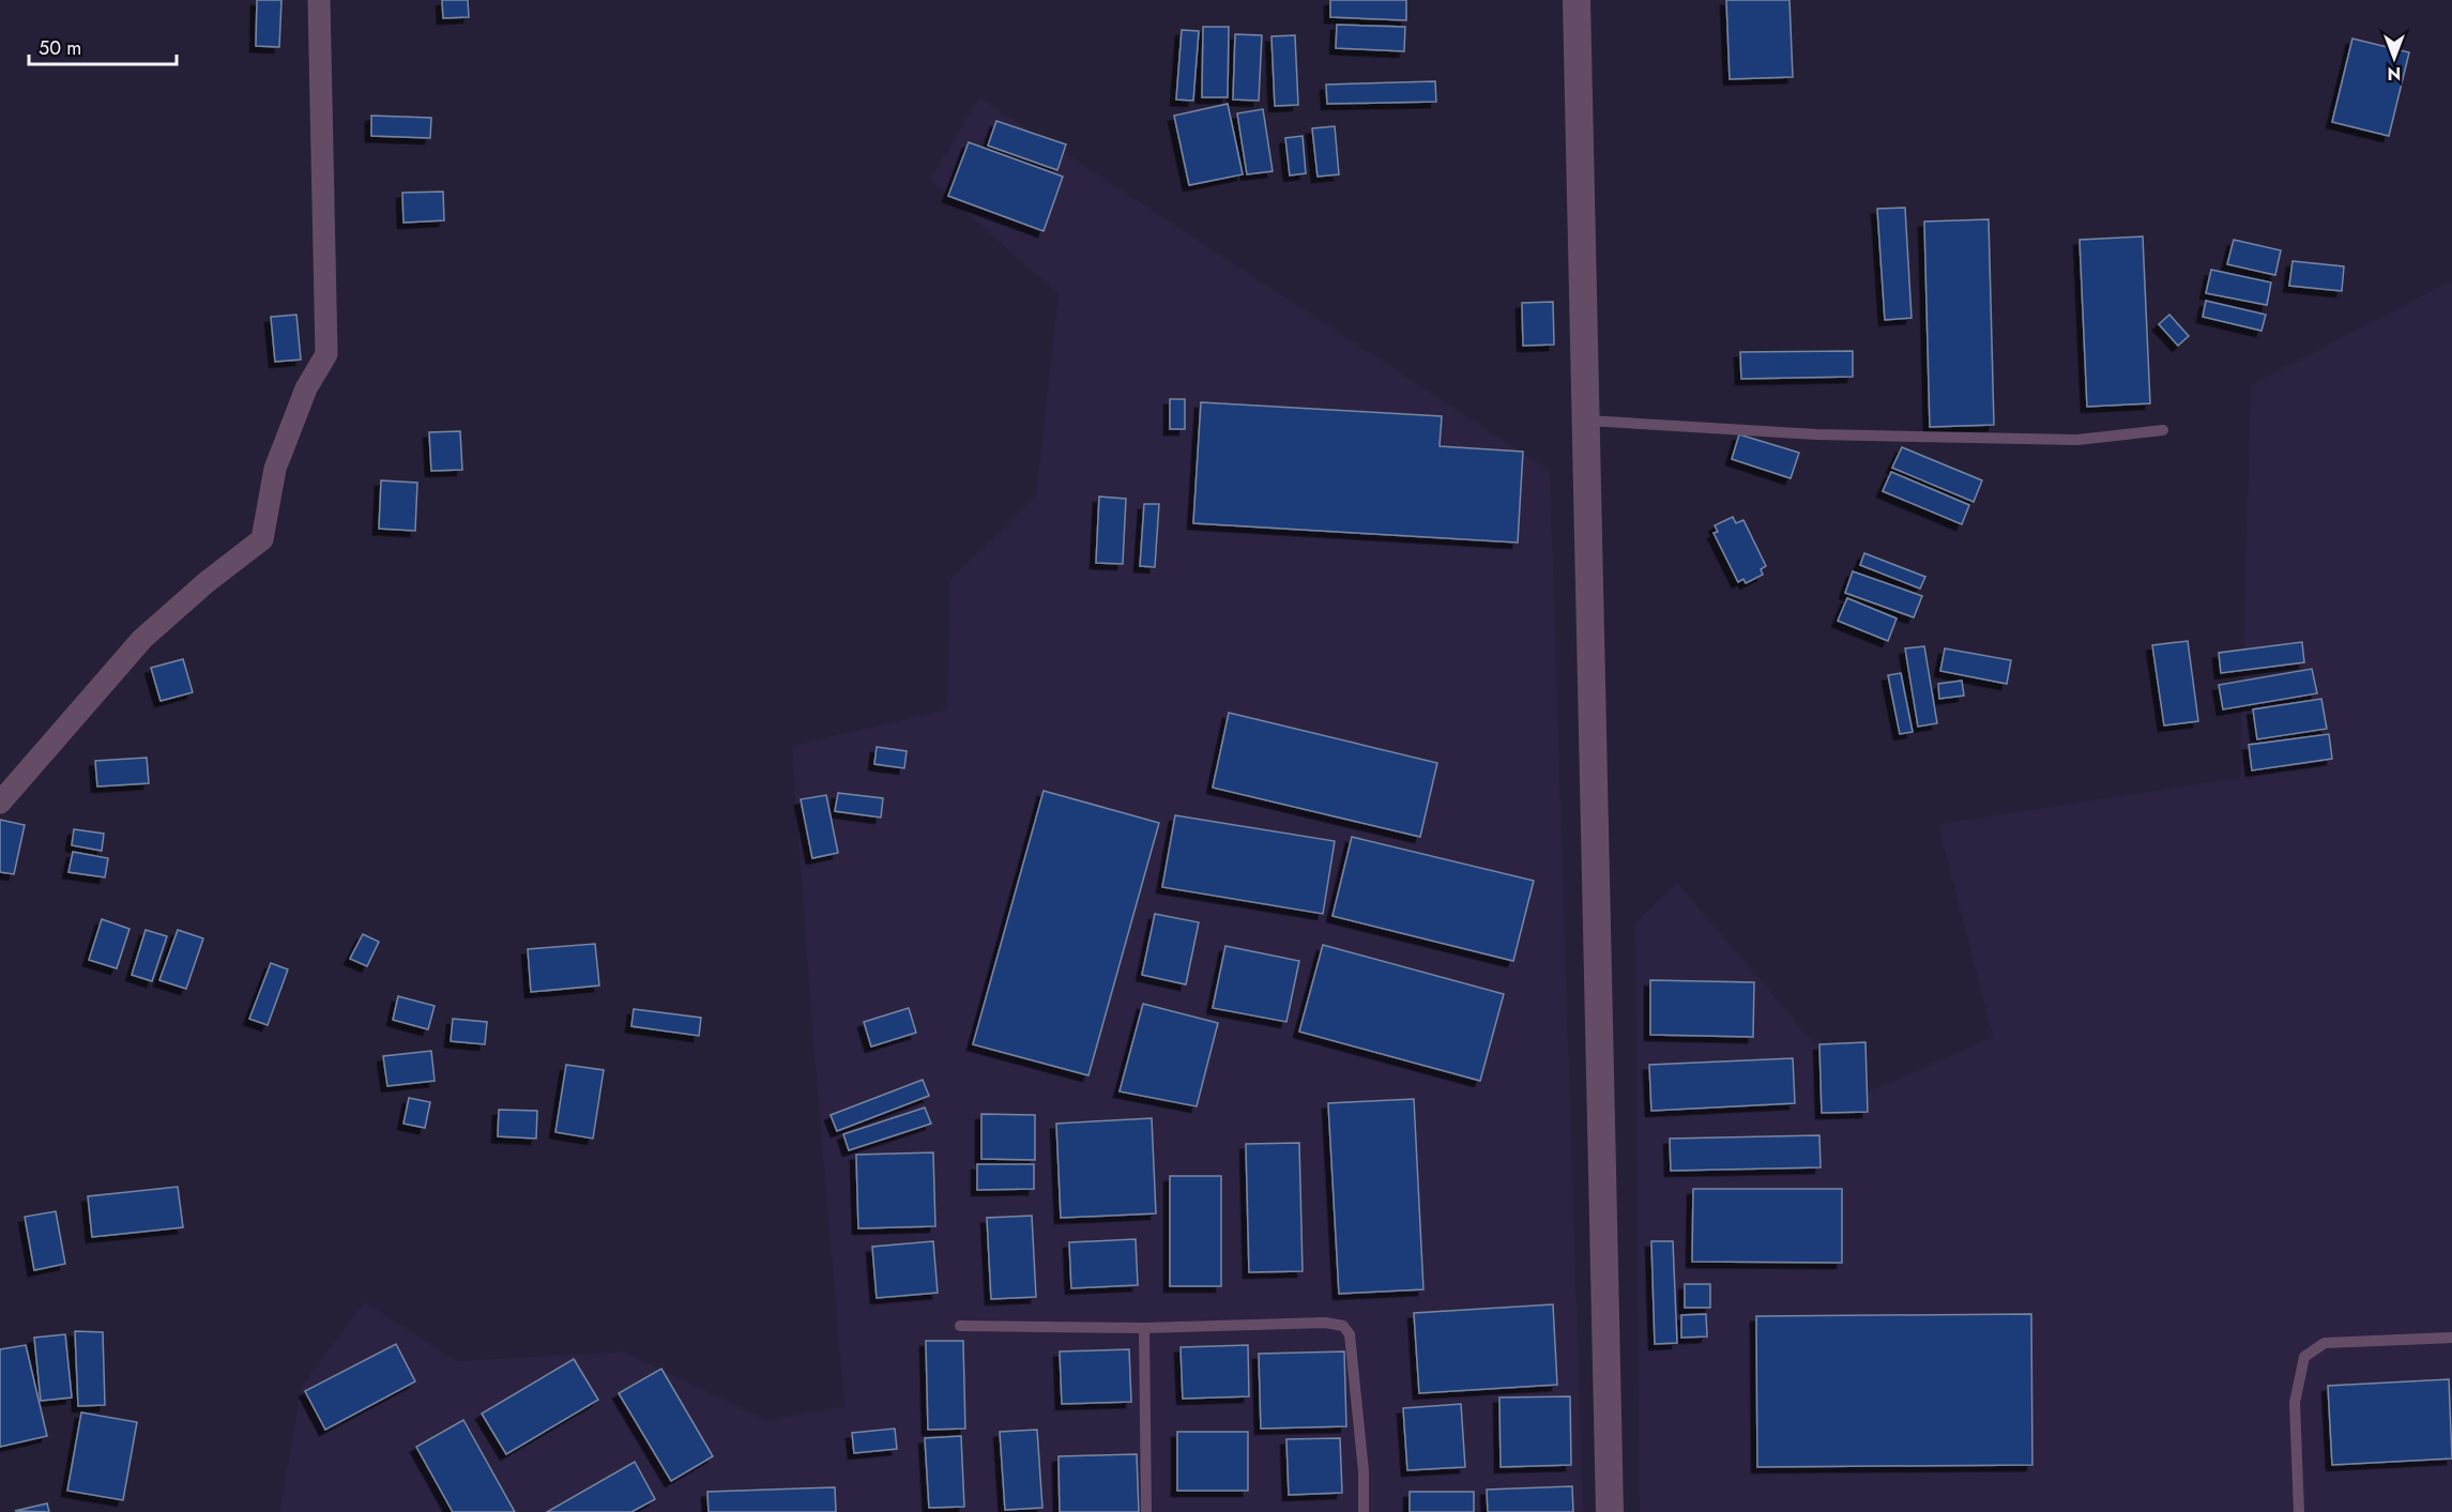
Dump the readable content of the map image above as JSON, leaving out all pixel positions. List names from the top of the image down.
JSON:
{
  "scale_bar": "50 m",
  "north": "bottom"
}
